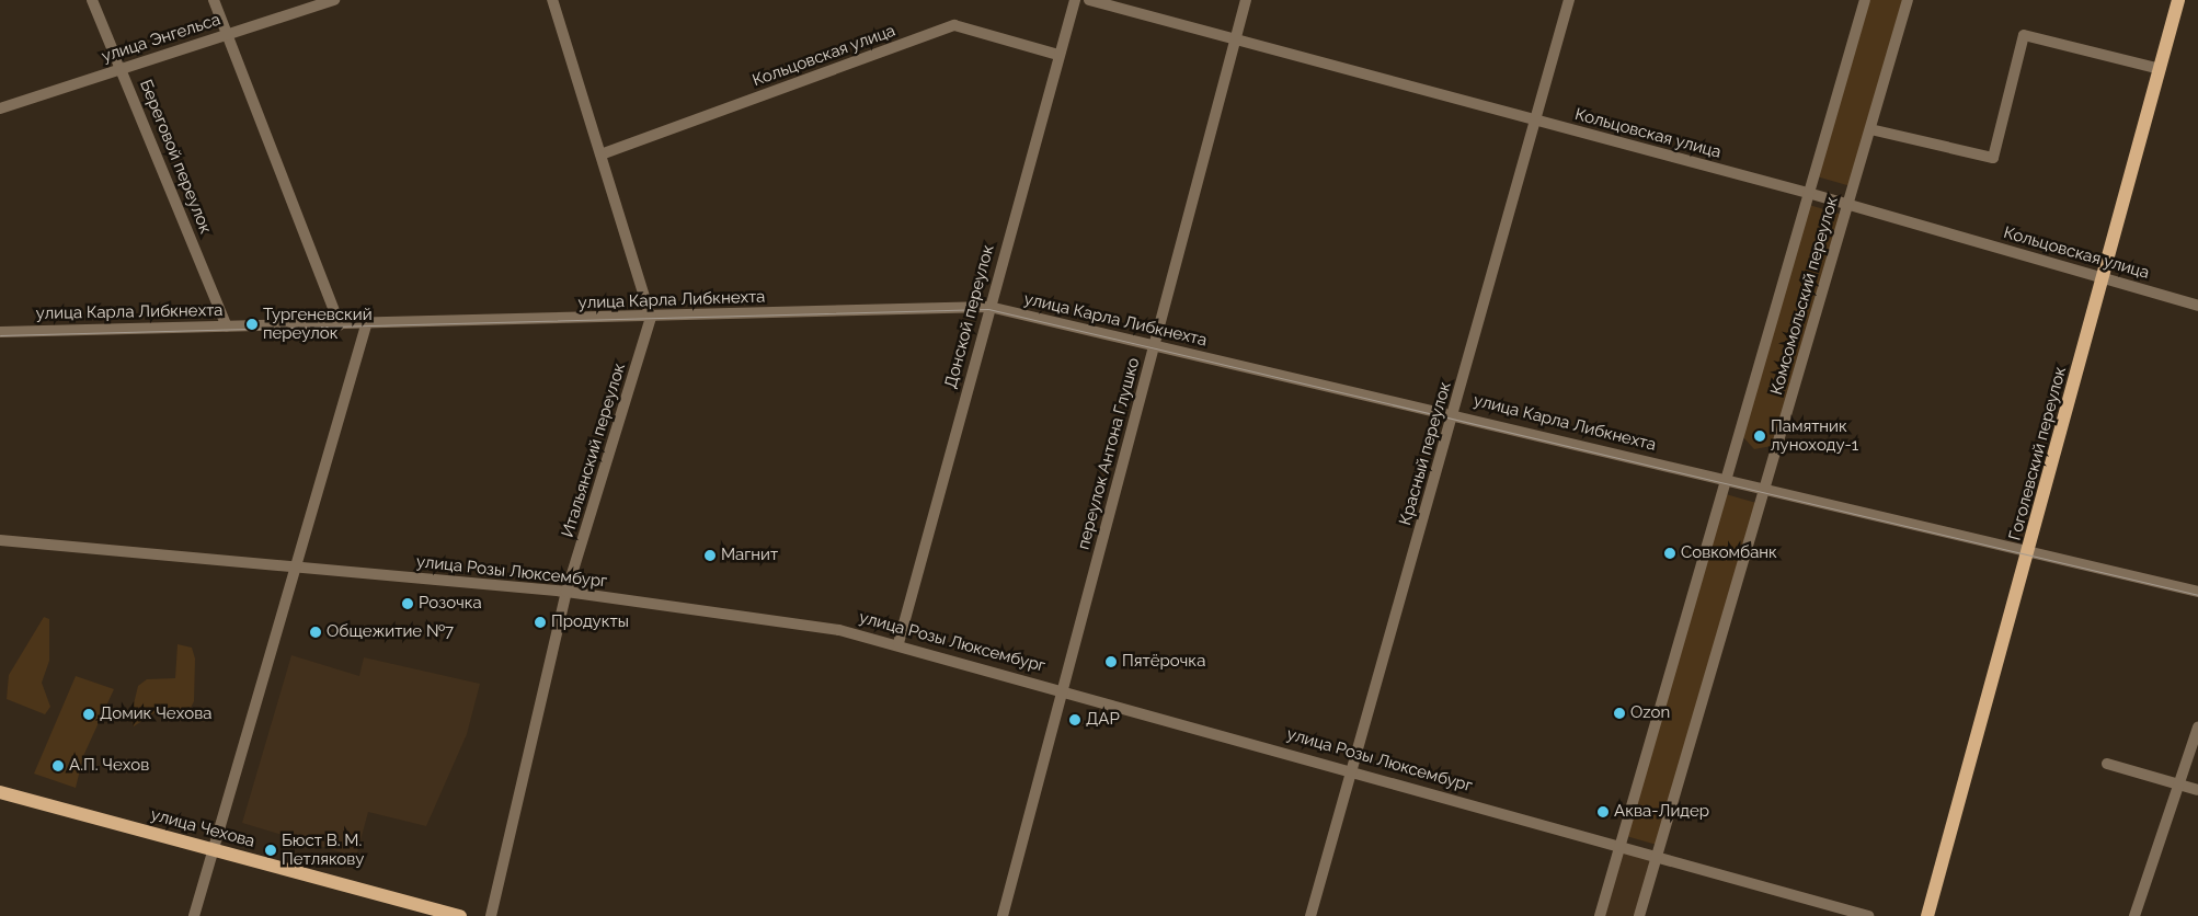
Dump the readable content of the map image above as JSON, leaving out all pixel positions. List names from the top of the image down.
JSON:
{
  "streets": {
    "main road": ["Гоголевский переулок", "улица Чехова"],
    "street": [
      "улица Энгельса",
      "Кольцовская улица",
      "Береговой переулок",
      "Комсомольский переулок",
      "улица Карла Либкнехта",
      "Донской переулок",
      "Итальянский переулок",
      "переулок Антона Глушко",
      "Красный переулок",
      "улица Розы Люксембург"
    ]
  },
  "crossings": [
    ["улица Энгельса", "Береговой переулок"],
    ["Кольцовская улица", "Комсомольский переулок"],
    ["Кольцовская улица", "Донской переулок"],
    ["Кольцовская улица", "переулок Антона Глушко"],
    ["Кольцовская улица", "Красный переулок"],
    ["Кольцовская улица", "Гоголевский переулок"],
    ["Береговой переулок", "улица Карла Либкнехта"],
    ["Комсомольский переулок", "улица Карла Либкнехта"],
    ["Комсомольский переулок", "улица Розы Люксембург"],
    ["улица Карла Либкнехта", "Донской переулок"],
    ["улица Карла Либкнехта", "Итальянский переулок"],
    ["улица Карла Либкнехта", "переулок Антона Глушко"],
    ["улица Карла Либкнехта", "Красный переулок"],
    ["улица Карла Либкнехта", "Гоголевский переулок"],
    ["Донской переулок", "улица Розы Люксембург"],
    ["Итальянский переулок", "улица Розы Люксембург"],
    ["переулок Антона Глушко", "улица Розы Люксембург"],
    ["Красный переулок", "улица Розы Люксембург"]
  ],
  "places": [
    "Тургеневский переулок",
    "Памятник луноходу-1",
    "Совкомбанк",
    "Магнит",
    "Розочка",
    "Продукты",
    "Общежитие №7",
    "Пятёрочка",
    "Ozon",
    "Домик Чехова",
    "ДАР",
    "А.П. Чехов",
    "Аква-Лидер",
    "Бюст В. М. Петлякову"
  ]
}
